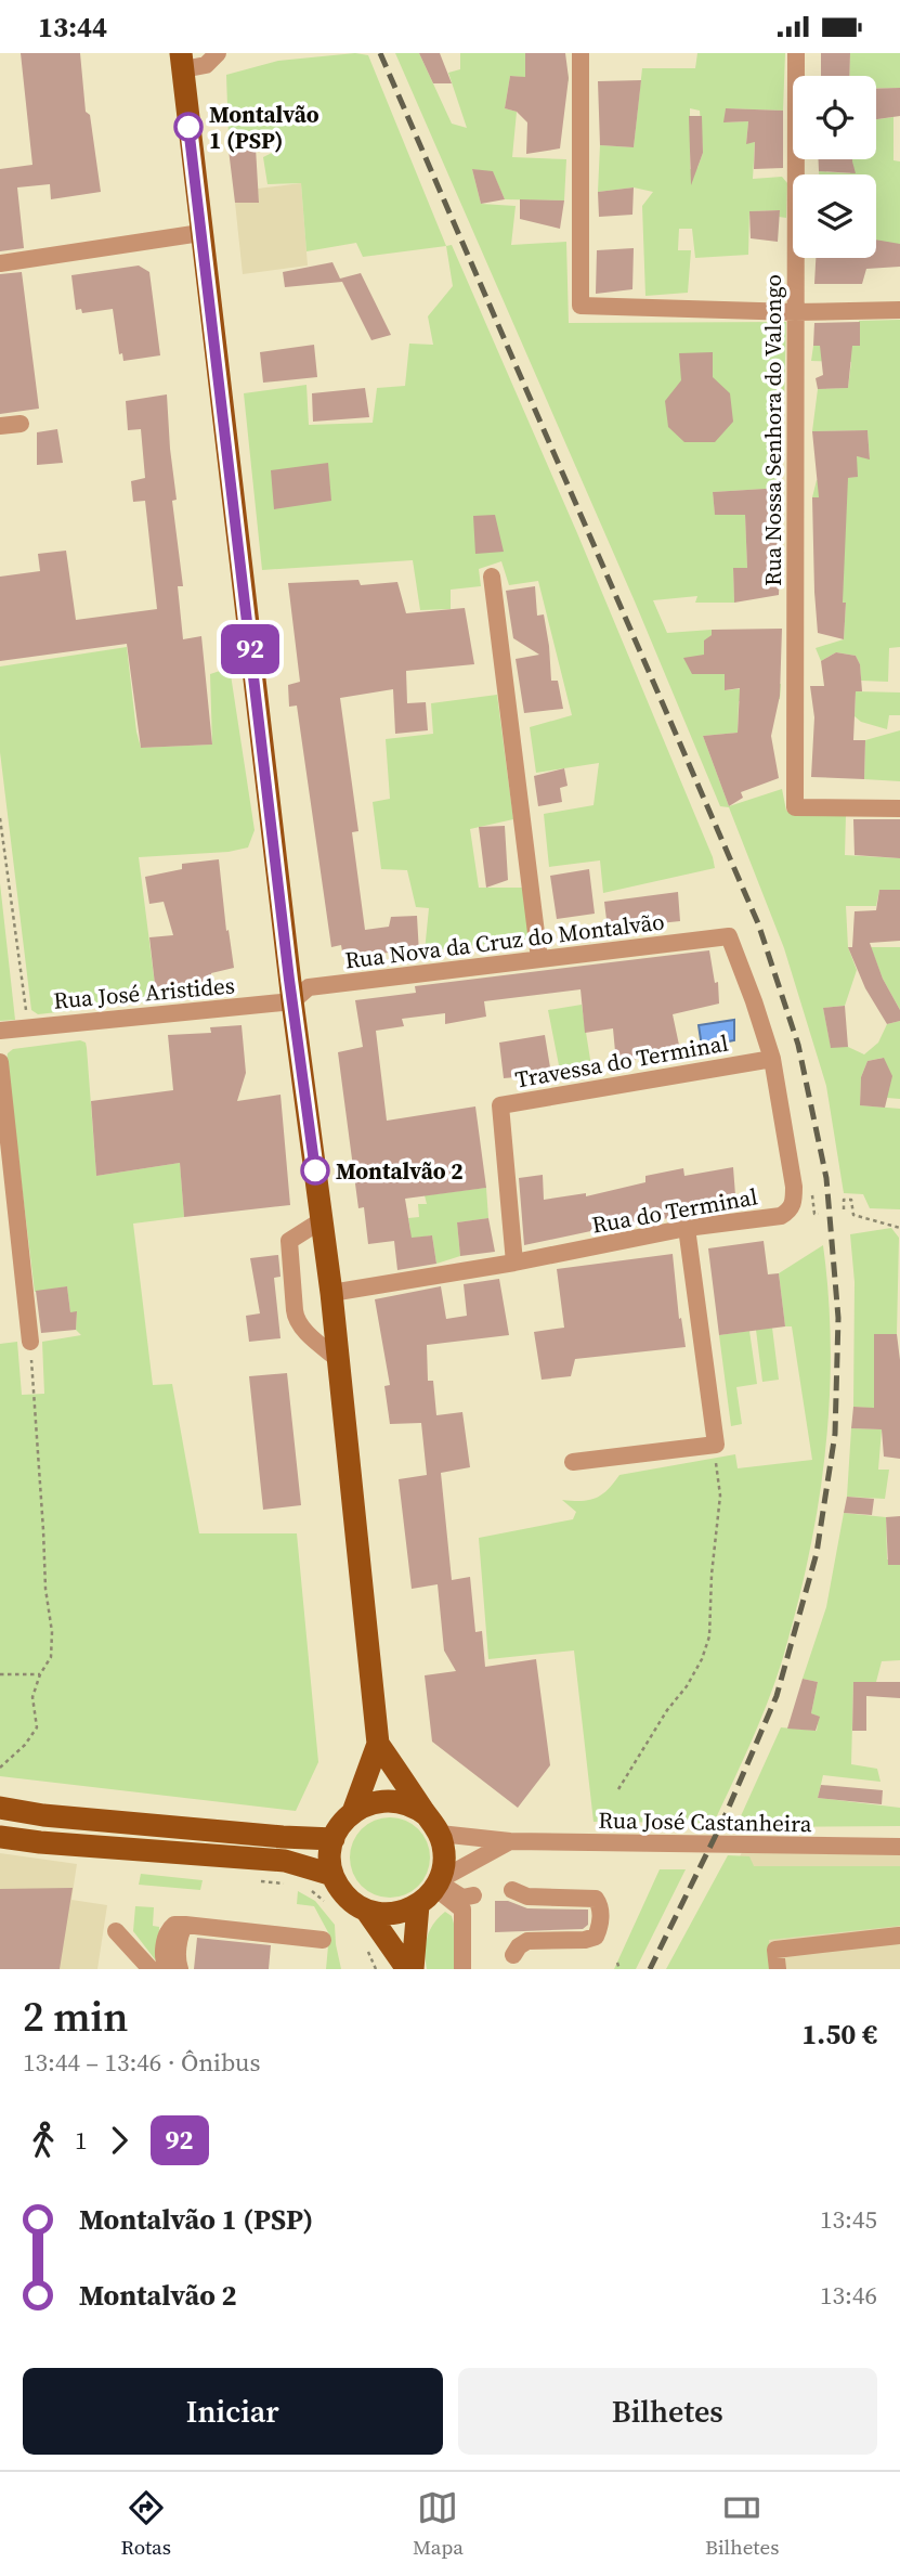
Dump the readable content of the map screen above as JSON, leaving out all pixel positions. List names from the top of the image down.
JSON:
{
  "streets": {
    "street": [
      "Rua Nossa Senhora do Valongo",
      "Rua Nova da Cruz do Montalvão",
      "Rua José Aristides",
      "Travessa do Terminal",
      "Rua do Terminal",
      "Rua José Castanheira"
    ]
  },
  "crossings": [
    ["Rua Nova da Cruz do Montalvão", "Rua José Aristides"],
    ["Rua Nova da Cruz do Montalvão", "Rua do Terminal"],
    ["Travessa do Terminal", "Rua do Terminal"]
  ],
  "places": ["Montalvão 1 (PSP)", "Montalvão 2"],
  "lines": ["bus line 92"],
  "page": {
    "status": "13:44",
    "on_map": "92",
    "heading": ["2 min", "13:44 – 13:46 · Ônibus", "1.50 €"],
    "legs": ["1", "92"],
    "list": [
      {
        "name": "Montalvão 1 (PSP)",
        "value": "13:45"
      },
      {
        "name": "Montalvão 2",
        "value": "13:46"
      }
    ],
    "buttons": ["Iniciar", "Bilhetes"],
    "tabs": ["Rotas", "Mapa", "Bilhetes"]
  }
}
